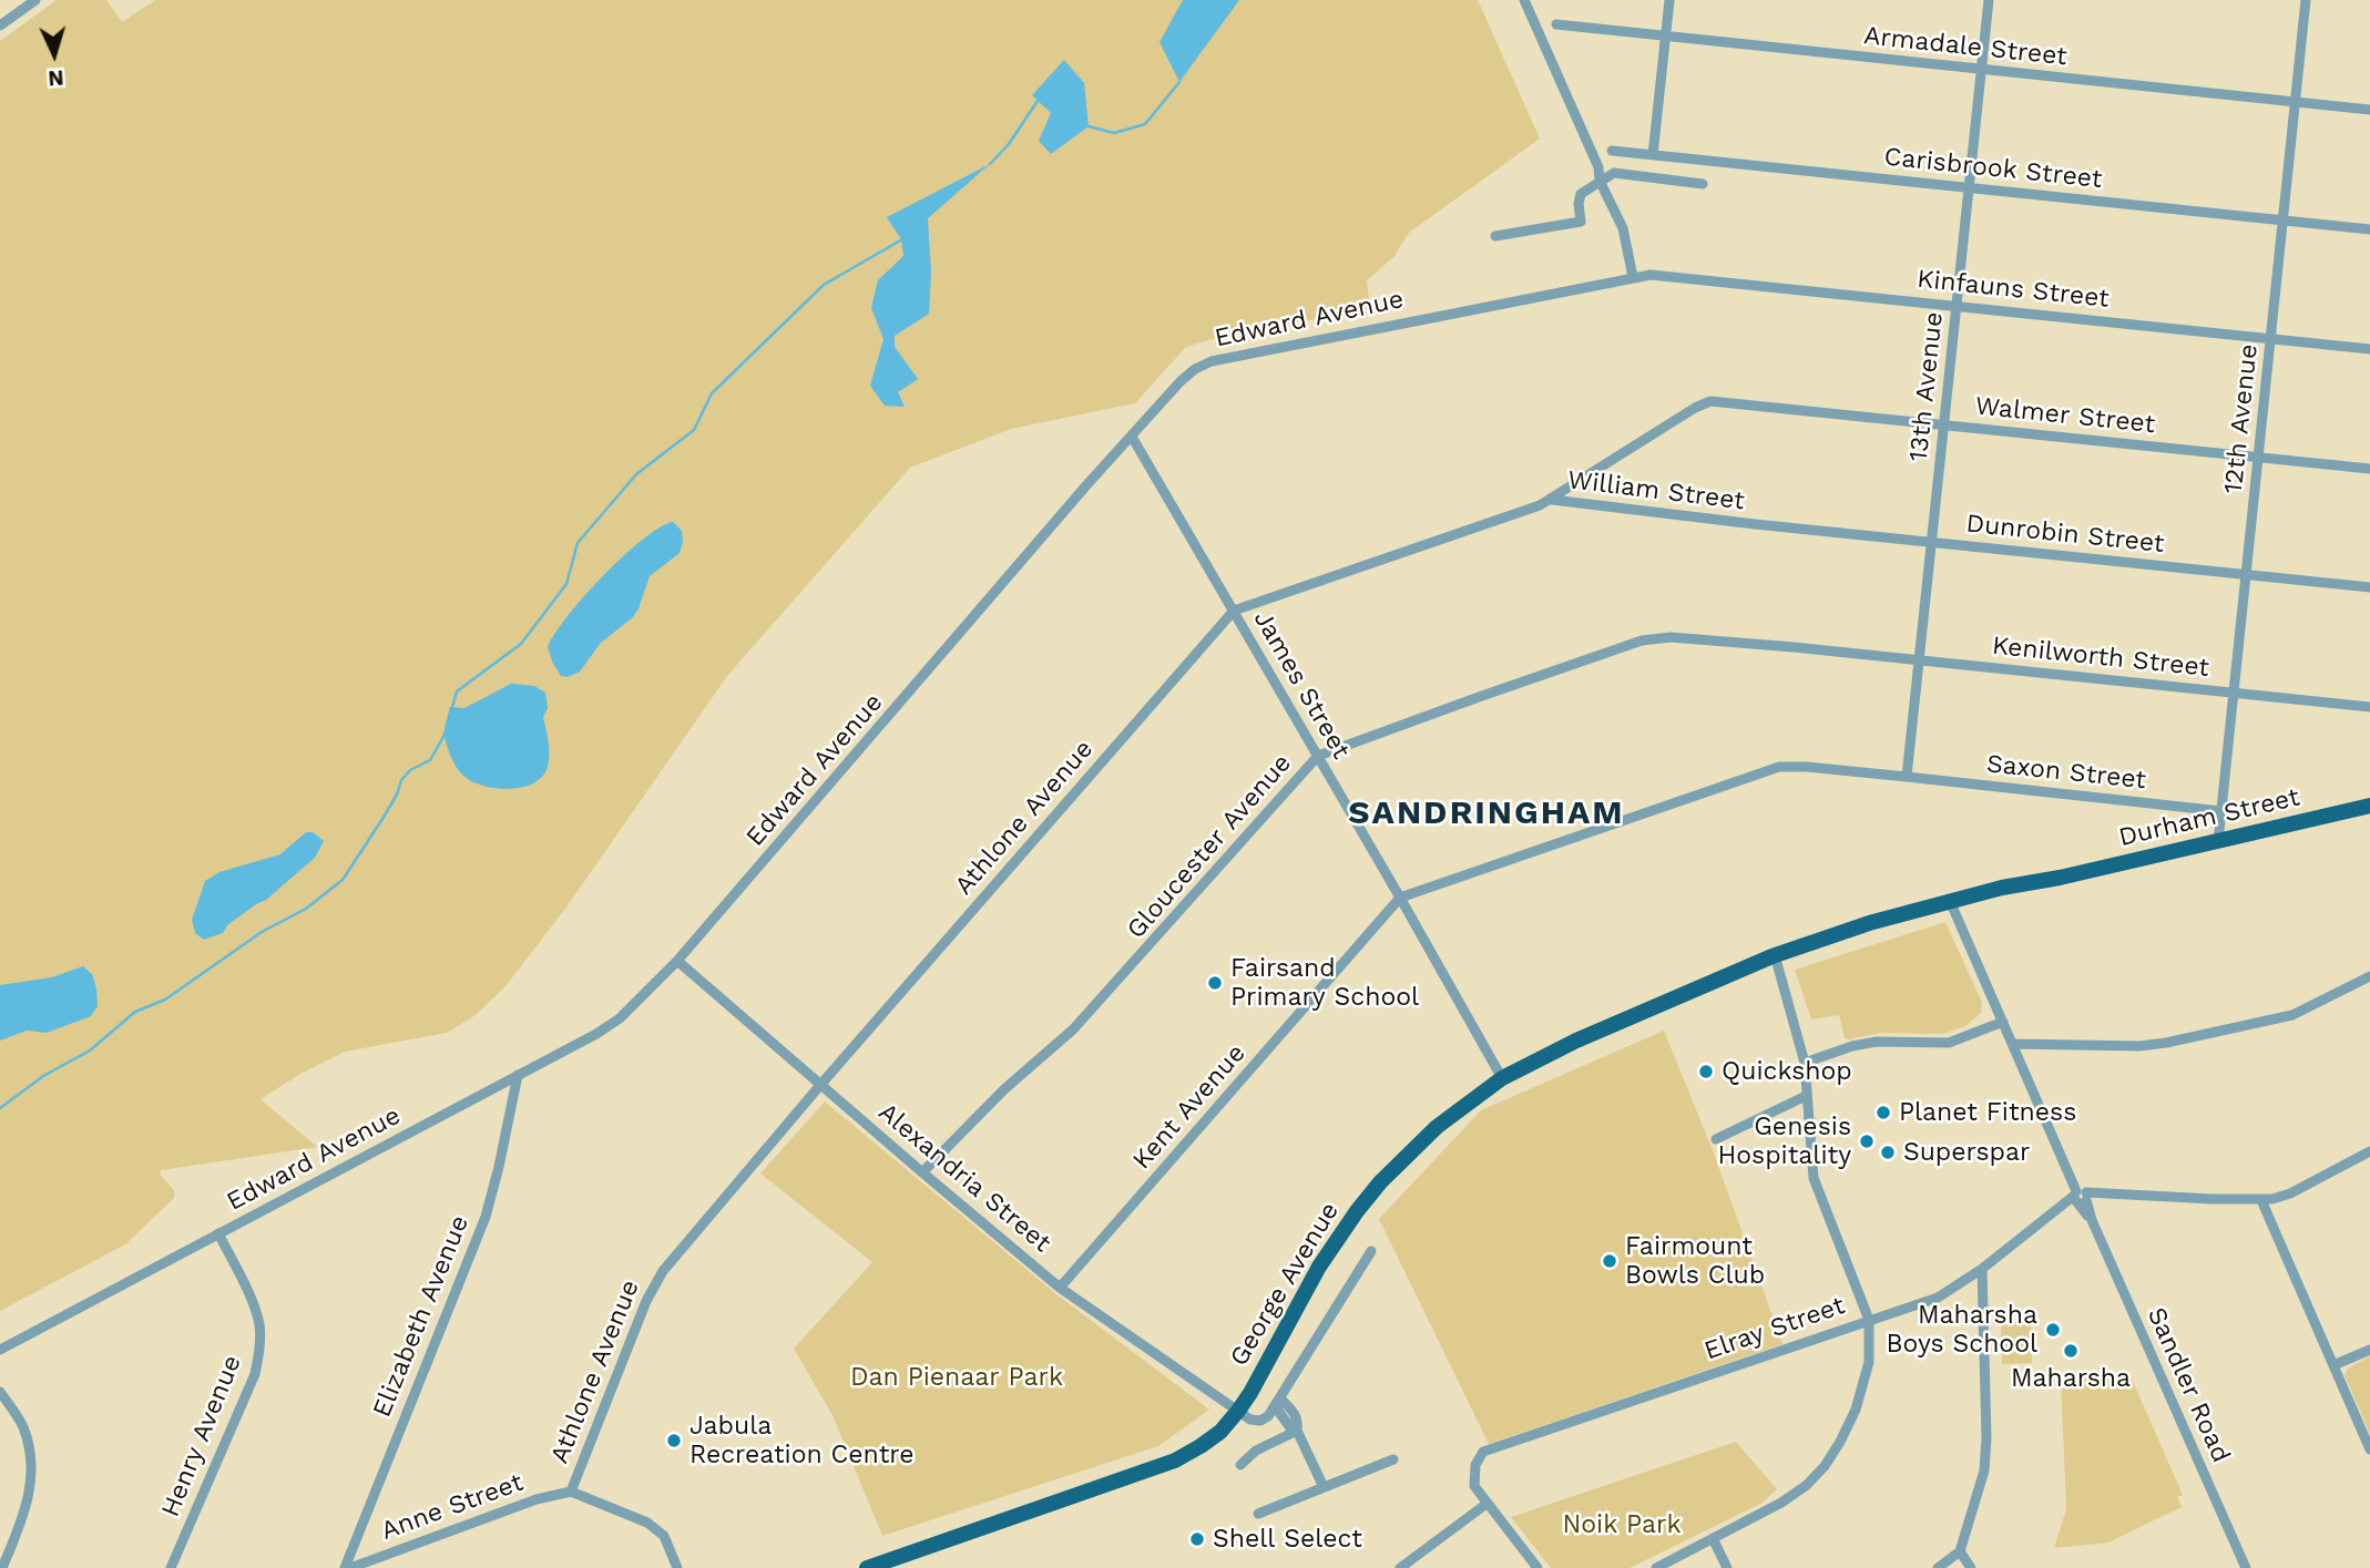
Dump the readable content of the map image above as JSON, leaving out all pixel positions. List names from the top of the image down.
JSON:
{
  "streets": {
    "main road": ["Durham Street", "George Avenue"],
    "street": [
      "Armadale Street",
      "Carisbrook Street",
      "Kinfauns Street",
      "Edward Avenue",
      "13th Avenue",
      "Walmer Street",
      "12th Avenue",
      "William Street",
      "Dunrobin Street",
      "Kenilworth Street",
      "James Street",
      "Saxon Street",
      "Athlone Avenue",
      "Gloucester Avenue",
      "Kent Avenue",
      "Alexandria Street",
      "Elizabeth Avenue",
      "Elray Street",
      "Sandler Road",
      "Henry Avenue",
      "Anne Street"
    ]
  },
  "crossings": [
    ["Armadale Street", "13th Avenue"],
    ["Armadale Street", "12th Avenue"],
    ["Carisbrook Street", "13th Avenue"],
    ["Carisbrook Street", "12th Avenue"],
    ["Kinfauns Street", "Edward Avenue"],
    ["Kinfauns Street", "13th Avenue"],
    ["Kinfauns Street", "12th Avenue"],
    ["Edward Avenue", "James Street"],
    ["Edward Avenue", "Alexandria Street"],
    ["Edward Avenue", "Elizabeth Avenue"],
    ["Edward Avenue", "Henry Avenue"],
    ["13th Avenue", "Walmer Street"],
    ["13th Avenue", "Dunrobin Street"],
    ["13th Avenue", "Kenilworth Street"],
    ["13th Avenue", "Saxon Street"],
    ["13th Avenue", "Kent Avenue"],
    ["Walmer Street", "12th Avenue"],
    ["Walmer Street", "Athlone Avenue"],
    ["12th Avenue", "Dunrobin Street"],
    ["12th Avenue", "Kenilworth Street"],
    ["12th Avenue", "Saxon Street"],
    ["12th Avenue", "Durham Street"],
    ["William Street", "Dunrobin Street"],
    ["William Street", "Athlone Avenue"],
    ["Kenilworth Street", "Gloucester Avenue"],
    ["James Street", "Athlone Avenue"],
    ["James Street", "Gloucester Avenue"],
    ["James Street", "Kent Avenue"],
    ["James Street", "George Avenue"],
    ["Saxon Street", "Kent Avenue"],
    ["Athlone Avenue", "Alexandria Street"],
    ["Athlone Avenue", "Anne Street"],
    ["Durham Street", "George Avenue"],
    ["Durham Street", "Sandler Road"],
    ["Gloucester Avenue", "Alexandria Street"],
    ["Kent Avenue", "Alexandria Street"],
    ["Alexandria Street", "George Avenue"],
    ["George Avenue", "Sandler Road"],
    ["Elray Street", "Sandler Road"]
  ],
  "districts": ["SANDRINGHAM"],
  "parks": ["Dan Pienaar Park", "Noik Park"],
  "places": [
    "Fairsand Primary School",
    "Quickshop",
    "Planet Fitness",
    "Genesis Hospitality",
    "Superspar",
    "Fairmount Bowls Club",
    "Maharsha Boys School",
    "Maharsha",
    "Jabula Recreation Centre",
    "Shell Select"
  ],
  "north": "bottom"
}
